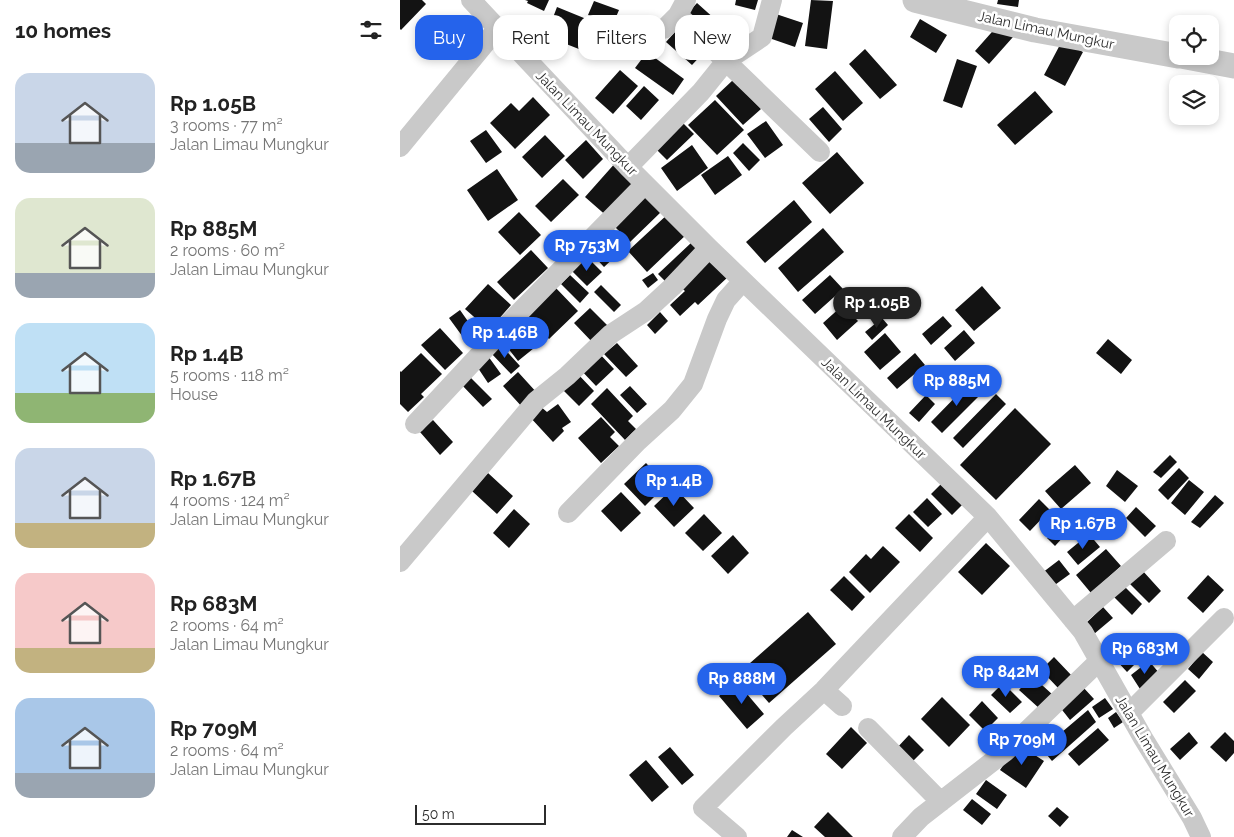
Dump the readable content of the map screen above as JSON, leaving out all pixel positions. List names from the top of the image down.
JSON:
{
  "streets": {
    "street": ["Jalan Limau Mungkur"]
  },
  "scale_bar": "50 m",
  "page": {
    "heading": "10 homes",
    "chip": [
      "Buy",
      "Rent",
      "Filters",
      "New"
    ],
    "list": [
      {
        "name": "Rp 1.05B",
        "note": "3 rooms · 77 m² · Jalan Limau Mungkur"
      },
      {
        "name": "Rp 885M",
        "note": "2 rooms · 60 m² · Jalan Limau Mungkur"
      },
      {
        "name": "Rp 1.4B",
        "note": "5 rooms · 118 m² · House"
      },
      {
        "name": "Rp 1.67B",
        "note": "4 rooms · 124 m² · Jalan Limau Mungkur"
      },
      {
        "name": "Rp 683M",
        "note": "2 rooms · 64 m² · Jalan Limau Mungkur"
      },
      {
        "name": "Rp 709M",
        "note": "2 rooms · 64 m² · Jalan Limau Mungkur"
      }
    ],
    "price": [
      "Rp 753M",
      "Rp 1.05B",
      "Rp 1.46B",
      "Rp 885M",
      "Rp 1.4B",
      "Rp 1.67B",
      "Rp 683M",
      "Rp 842M",
      "Rp 888M",
      "Rp 709M"
    ],
    "scale": "50 m"
  }
}
